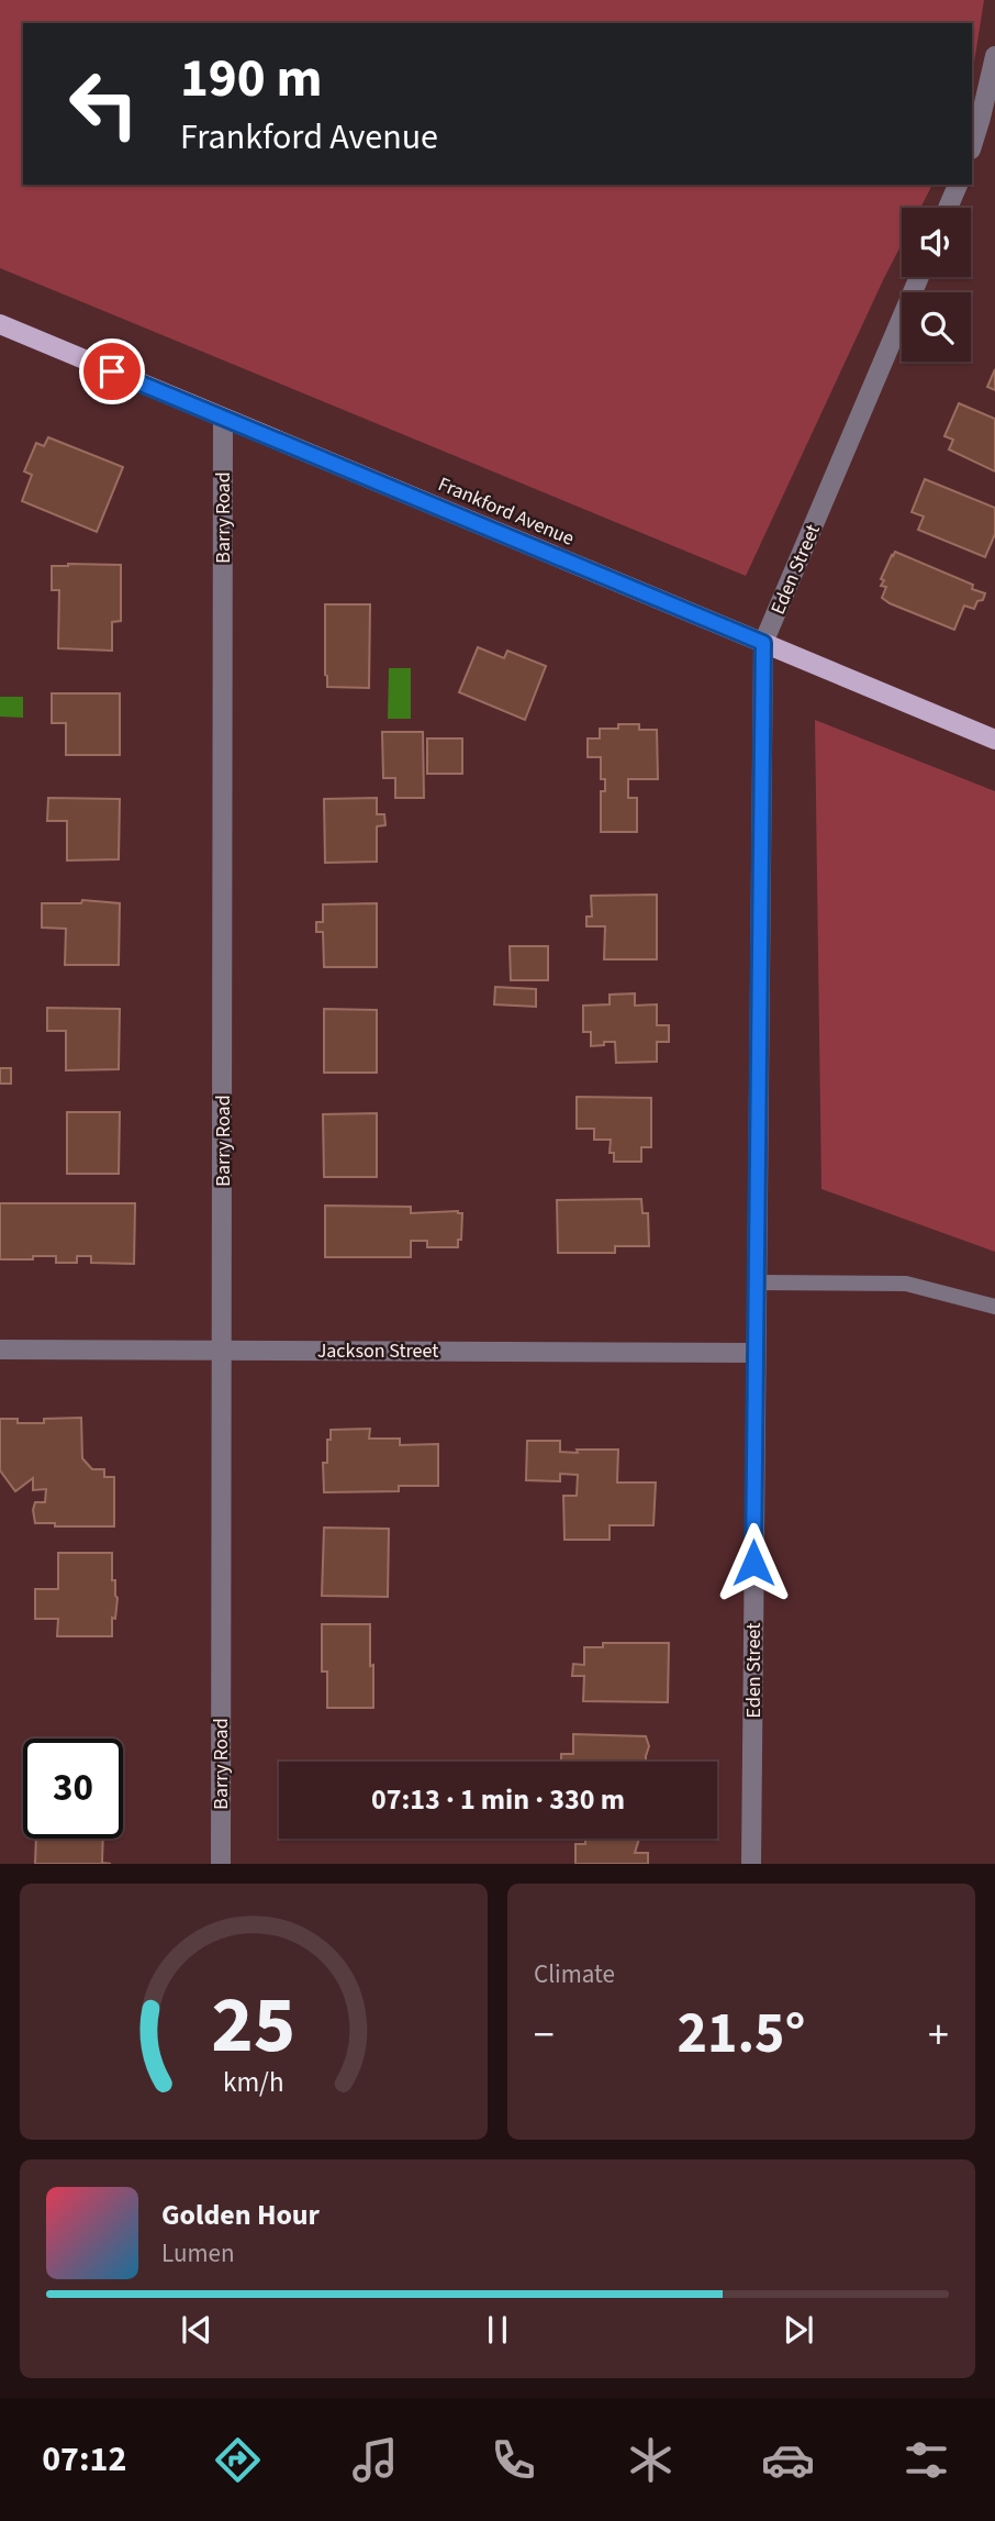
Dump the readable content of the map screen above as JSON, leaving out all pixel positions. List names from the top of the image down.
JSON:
{
  "streets": {
    "main road": ["Frankford Avenue"],
    "street": ["Barry Road", "Eden Street", "Jackson Street"]
  },
  "crossings": [
    ["Frankford Avenue", "Barry Road"],
    ["Frankford Avenue", "Eden Street"],
    ["Barry Road", "Jackson Street"],
    ["Eden Street", "Jackson Street"]
  ],
  "page": {
    "turn": ["190 m", "Frankford Avenue"],
    "limit": "30",
    "trip": "07:13 · 1 min · 330 m",
    "tile": "Climate",
    "heat": ["−", "21.5°", "+"],
    "song": ["Golden Hour", "Lumen"],
    "tabs": "07:12",
    "gauge": ["25", "km/h"]
  }
}
